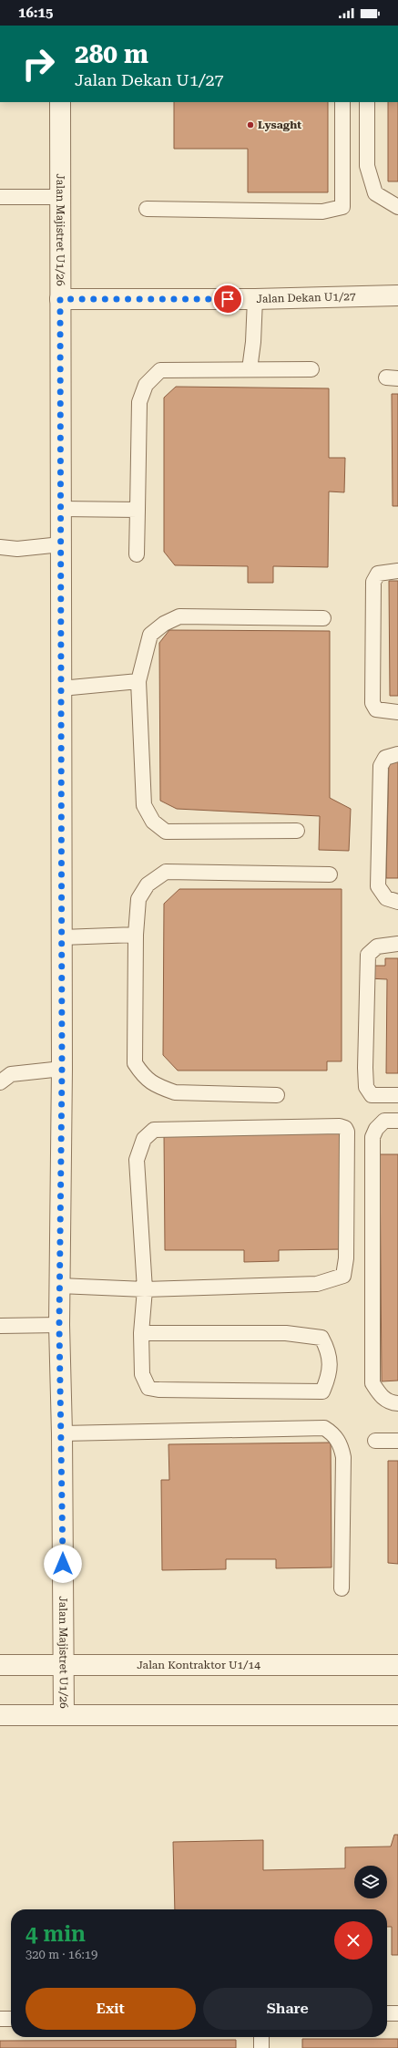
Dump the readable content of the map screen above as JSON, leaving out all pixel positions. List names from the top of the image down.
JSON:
{
  "streets": {
    "street": ["Jalan Majistret U1/26", "Jalan Dekan U1/27", "Jalan Kontraktor U1/14"]
  },
  "crossings": [
    ["Jalan Majistret U1/26", "Jalan Dekan U1/27"],
    ["Jalan Majistret U1/26", "Jalan Kontraktor U1/14"]
  ],
  "places": ["Lysaght"],
  "page": {
    "status": "16:15",
    "turn": ["280 m", "Jalan Dekan U1/27"],
    "heading": ["4 min", "320 m · 16:19"],
    "buttons": ["Exit", "Share"]
  }
}
